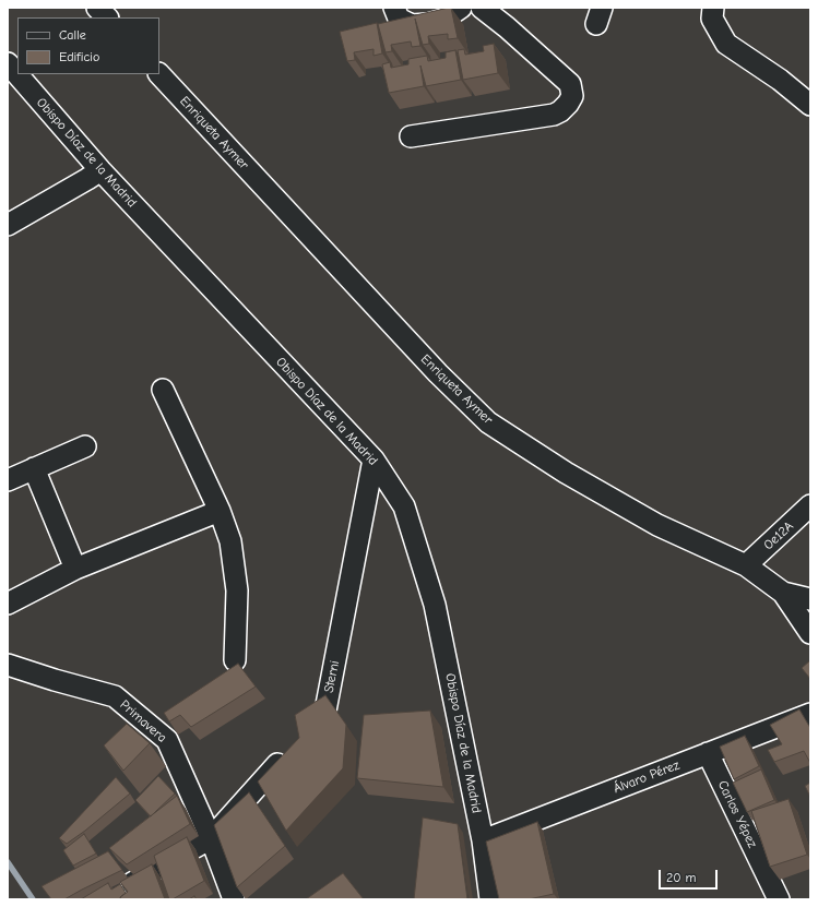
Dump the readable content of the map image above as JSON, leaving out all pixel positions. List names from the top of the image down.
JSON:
{
  "streets": {
    "street": [
      "Enriqueta Aymer",
      "Obispo Díaz de la Madrid",
      "Oe12A",
      "Sterni",
      "Primavera",
      "Álvaro Pérez",
      "Carlos Yépez"
    ]
  },
  "crossings": [
    ["Enriqueta Aymer", "Oe12A"],
    ["Obispo Díaz de la Madrid", "Sterni"],
    ["Obispo Díaz de la Madrid", "Álvaro Pérez"],
    ["Sterni", "Primavera"],
    ["Álvaro Pérez", "Carlos Yépez"]
  ],
  "legend": ["Calle", "Edificio"],
  "scale_bar": "20 m"
}
